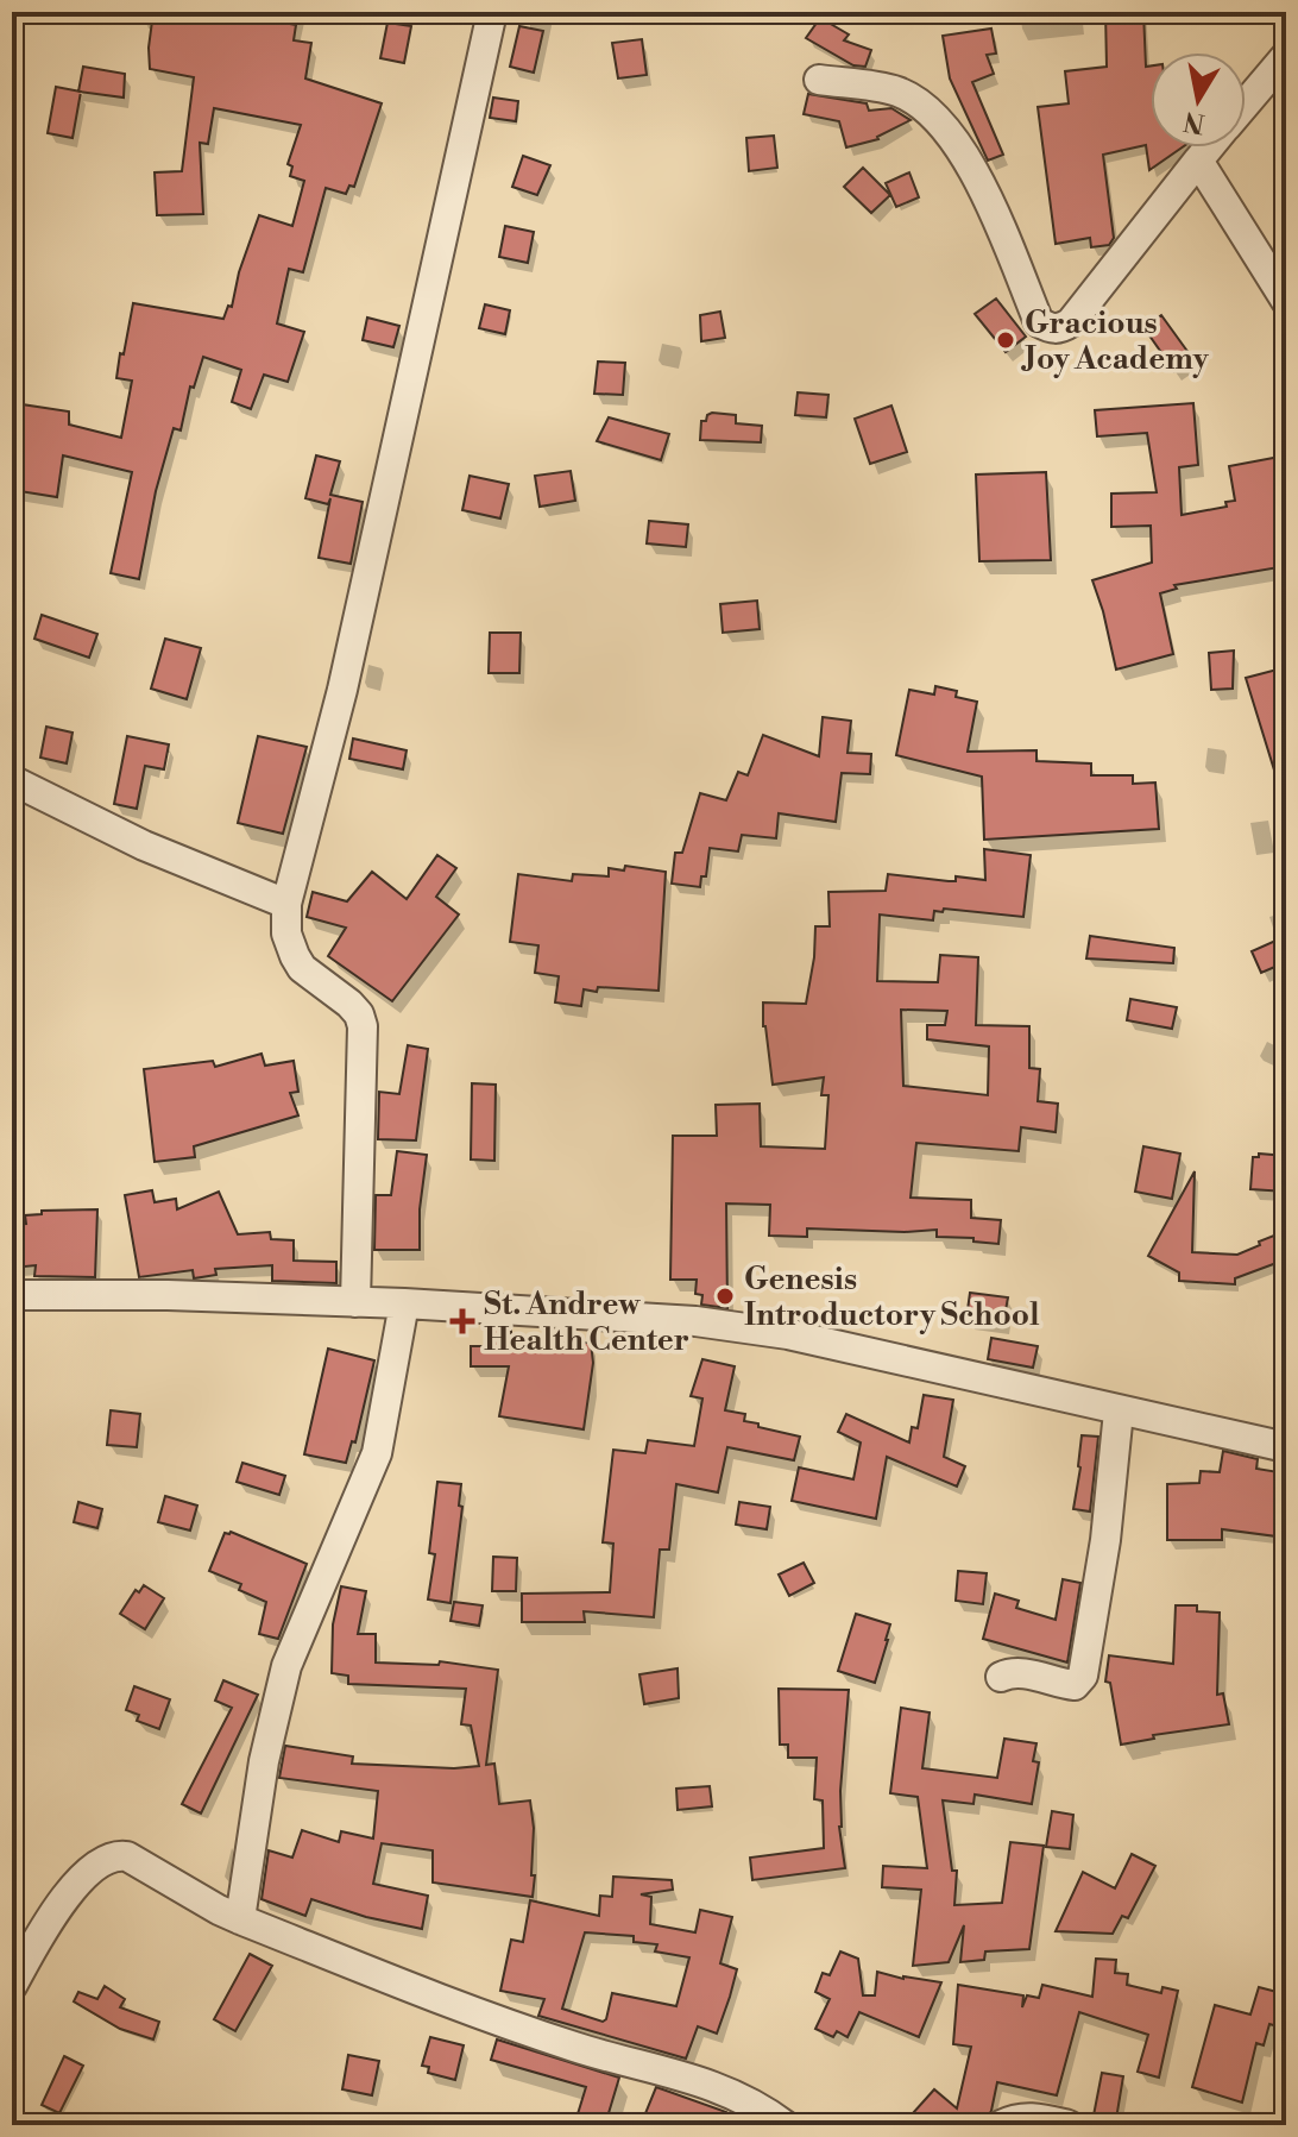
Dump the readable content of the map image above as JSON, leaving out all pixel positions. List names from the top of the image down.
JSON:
{
  "places": {
    "other": ["Gracious Joy Academy", "Genesis Introductory School"],
    "health": ["St. Andrew Health Center"]
  },
  "north": "bottom"
}
